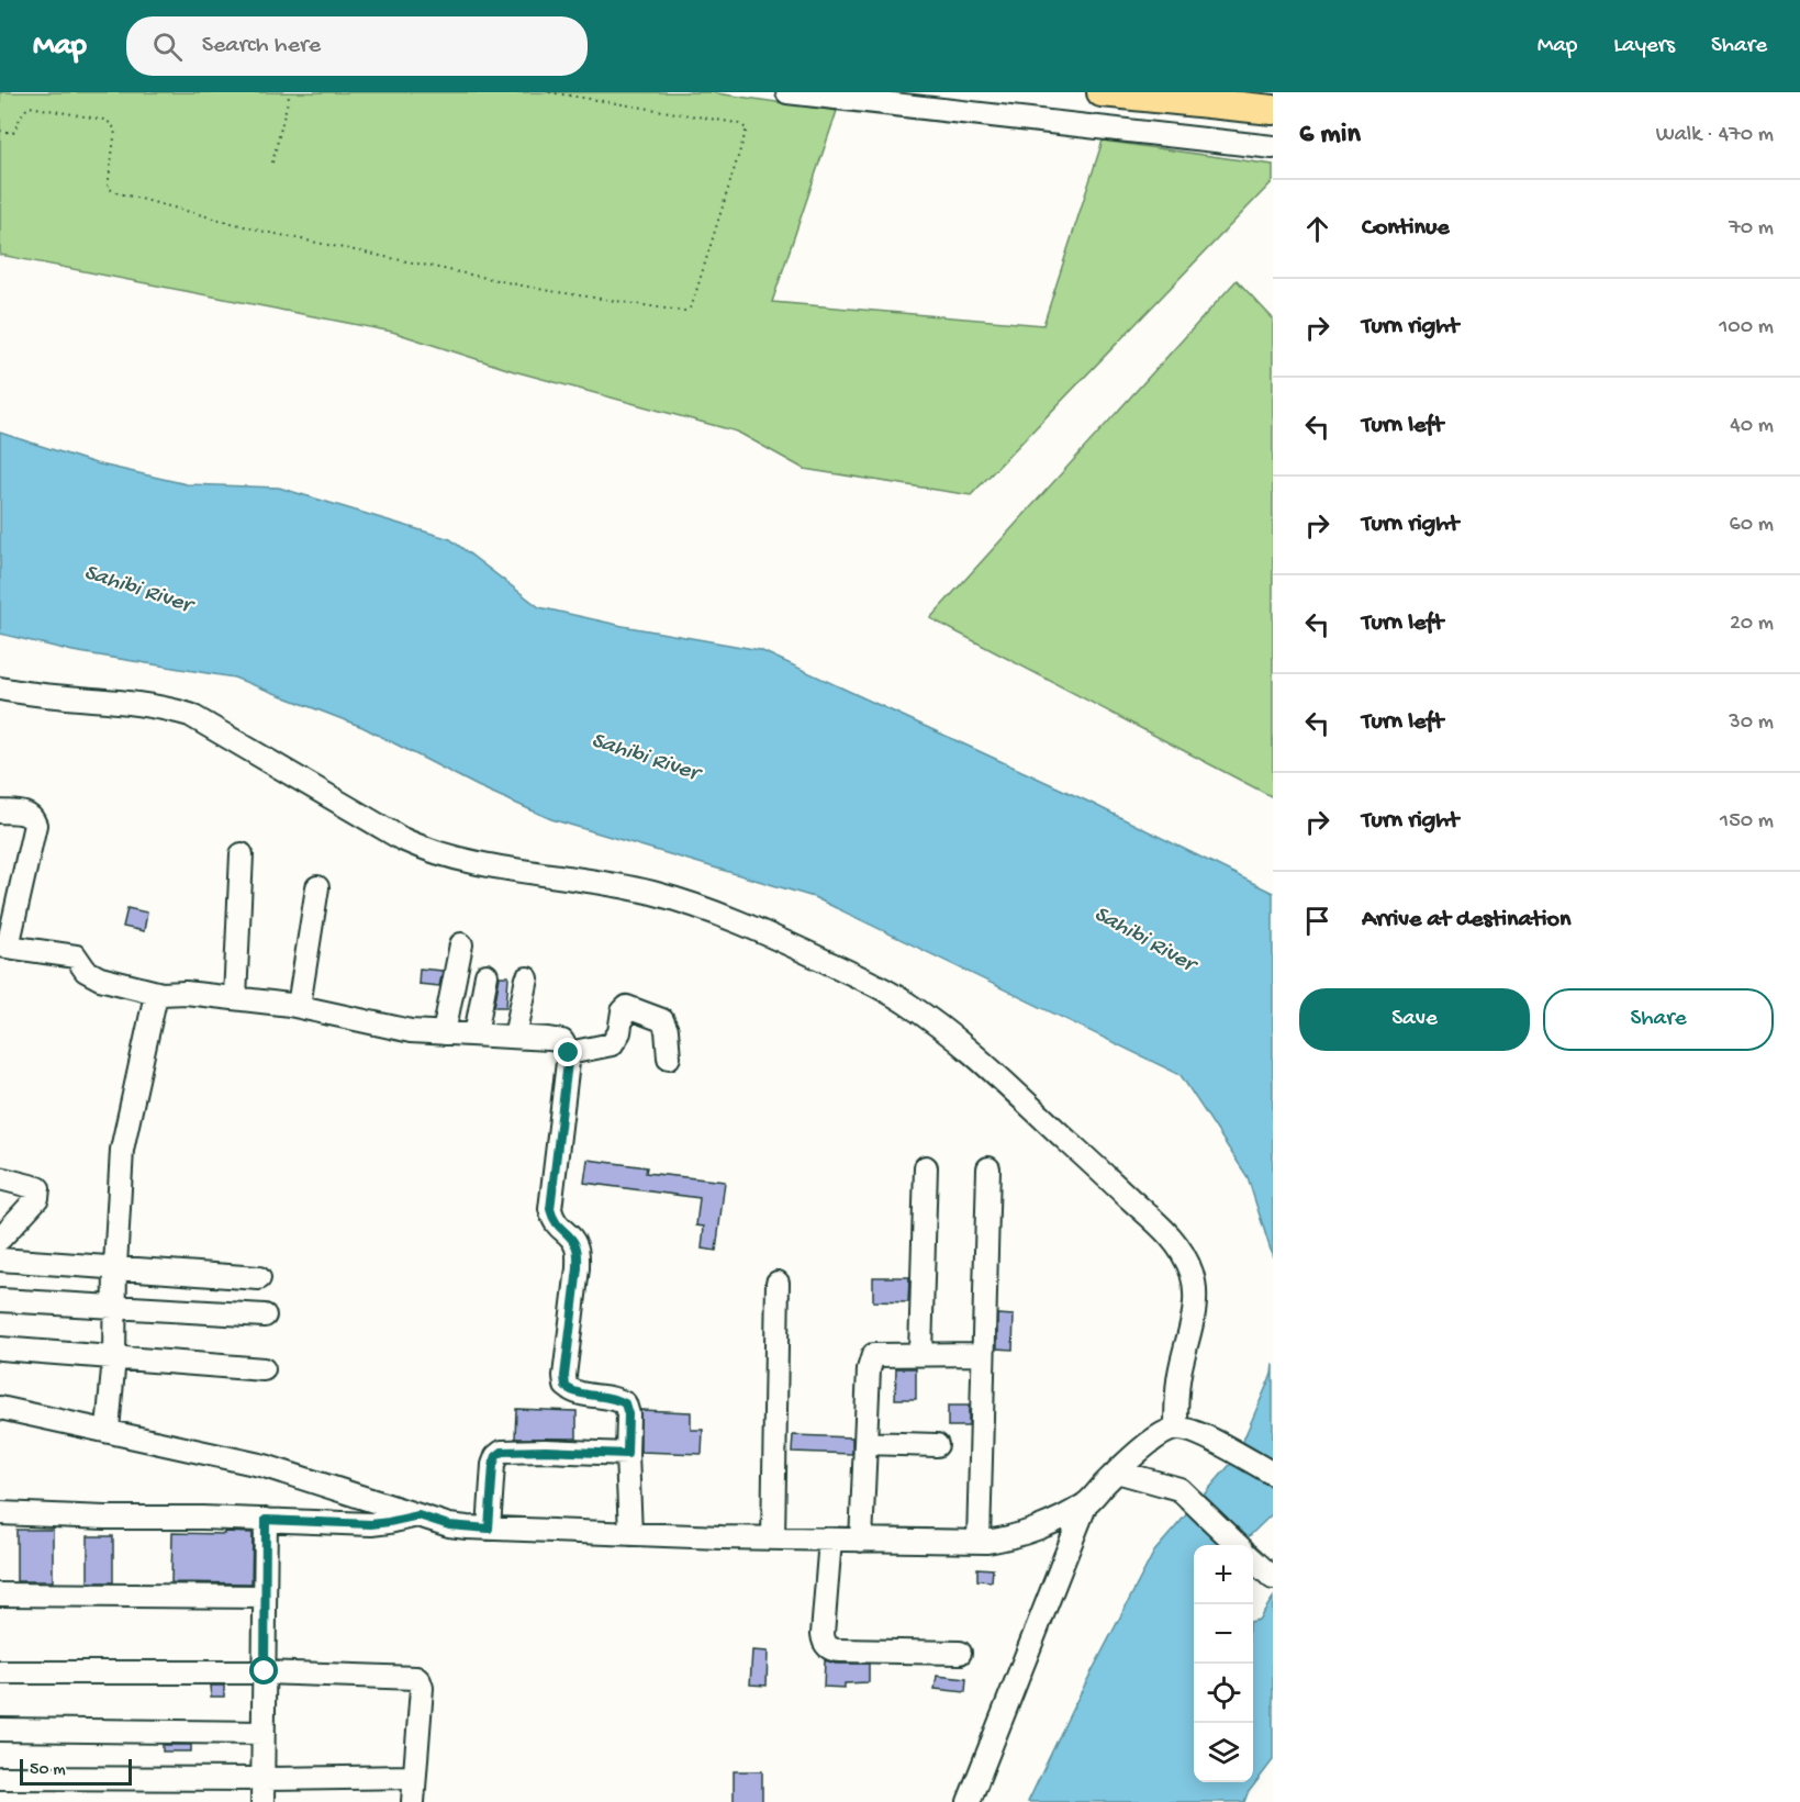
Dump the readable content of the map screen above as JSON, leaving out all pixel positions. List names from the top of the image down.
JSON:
{
  "water": ["Sahibi River"],
  "scale_bar": "50 m",
  "page": {
    "header": "Map",
    "search": "Search here",
    "nav": ["Map", "Layers", "Share"],
    "heading": ["6 min", "Walk · 470 m"],
    "list": [
      ["Continue", "70 m"],
      ["Turn right", "100 m"],
      ["Turn left", "40 m"],
      ["Turn right", "60 m"],
      ["Turn left", "20 m"],
      ["Turn left", "30 m"],
      ["Turn right", "150 m"],
      "Arrive at destination"
    ],
    "buttons": ["Save", "Share"],
    "map_buttons": ["+", "−"],
    "scale": "50 m"
  }
}
